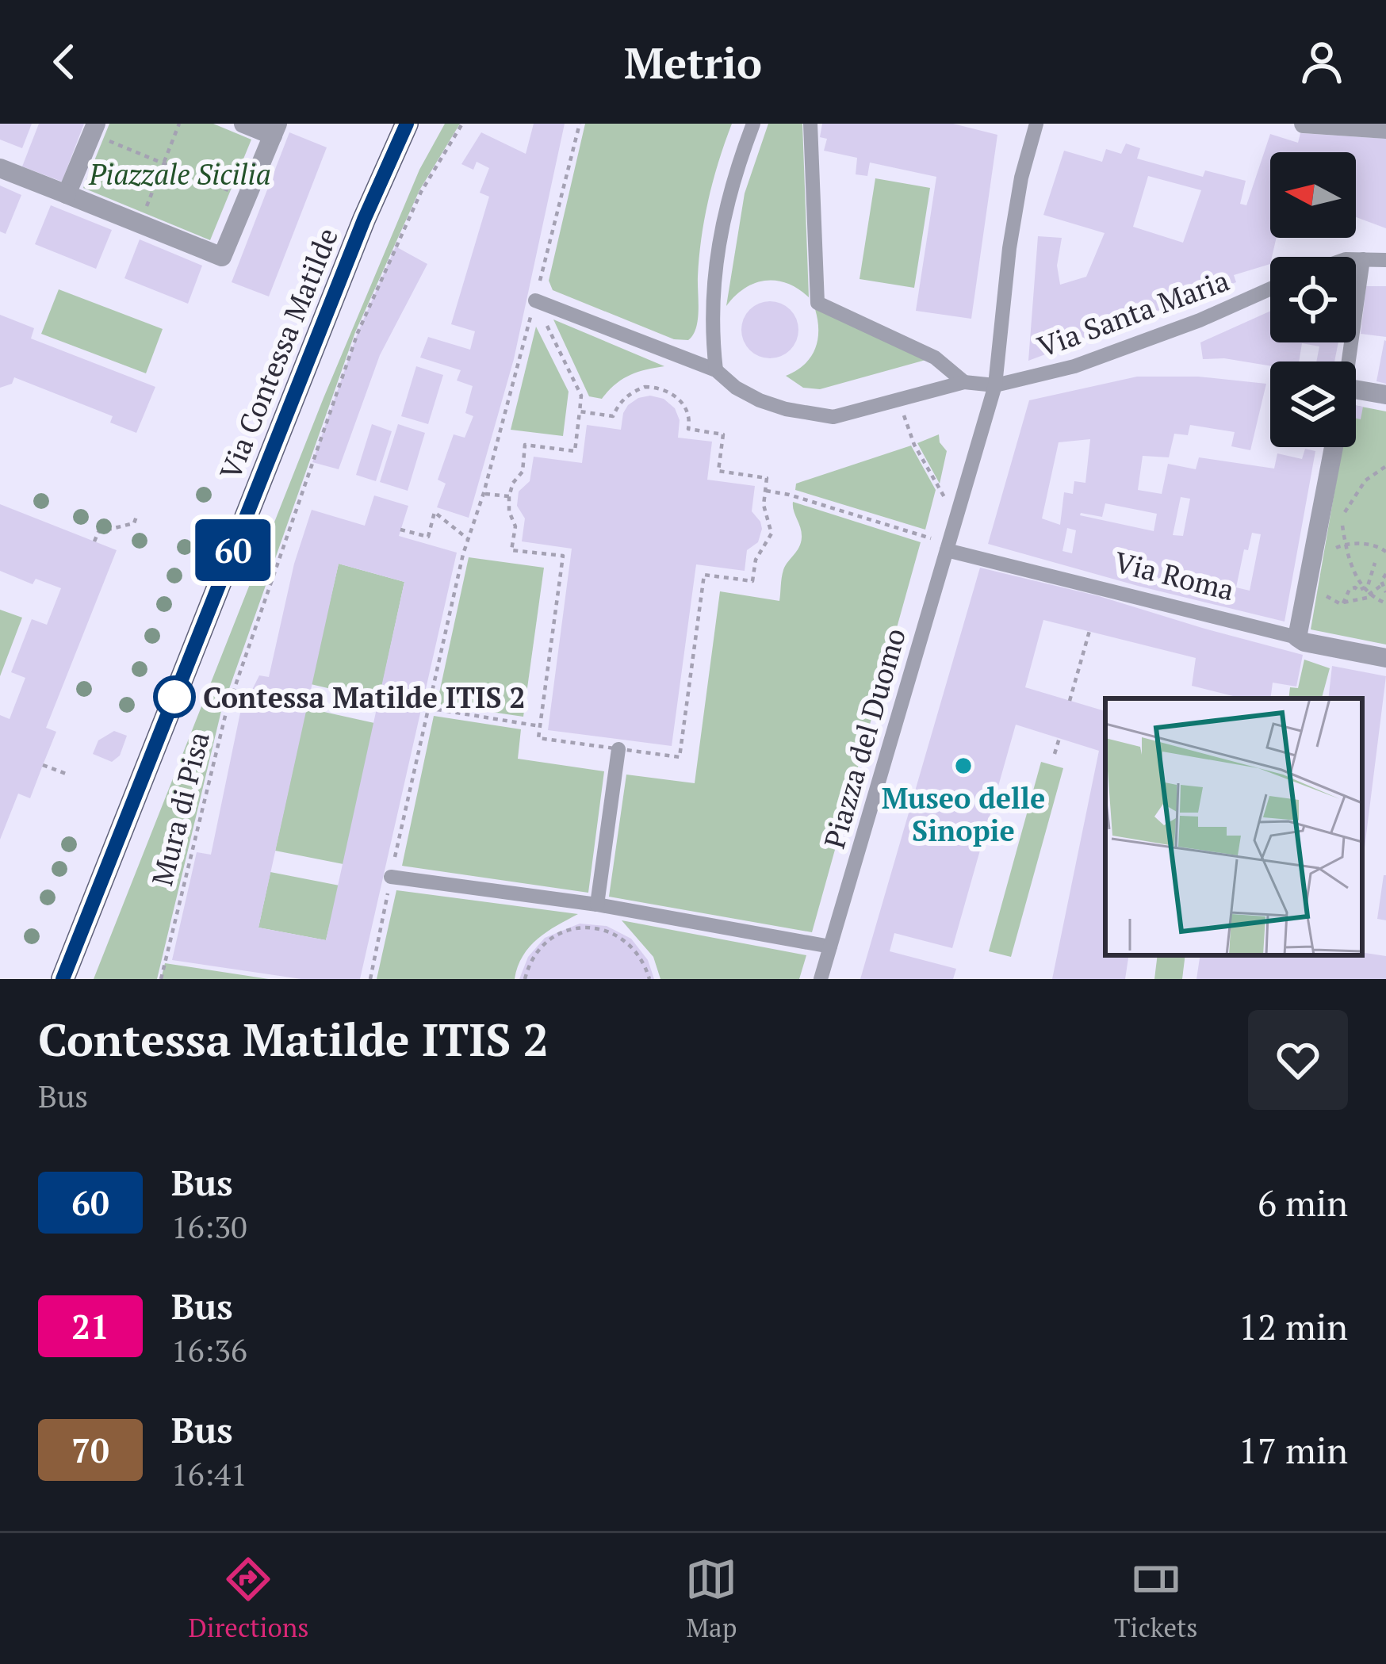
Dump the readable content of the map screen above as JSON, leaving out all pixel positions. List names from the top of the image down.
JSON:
{
  "streets": {
    "main road": ["Via Contessa Matilde"],
    "street": ["Via Santa Maria", "Via Roma", "Piazza del Duomo"],
    "path": ["Mura di Pisa"]
  },
  "crossings": [
    ["Via Santa Maria", "Piazza del Duomo"],
    ["Via Roma", "Piazza del Duomo"]
  ],
  "parks": ["Piazzale Sicilia"],
  "places": ["Contessa Matilde ITIS 2", "Museo delle Sinopie"],
  "lines": ["bus line 60"],
  "north": "left",
  "page": {
    "header": "Metrio",
    "on_map": "60",
    "heading": ["Contessa Matilde ITIS 2", "Bus"],
    "list": [
      {
        "mark": "60",
        "name": "Bus",
        "note": "16:30",
        "value": "6 min"
      },
      {
        "mark": "21",
        "name": "Bus",
        "note": "16:36",
        "value": "12 min"
      },
      {
        "mark": "70",
        "name": "Bus",
        "note": "16:41",
        "value": "17 min"
      }
    ],
    "tabs": ["Directions", "Map", "Tickets"]
  }
}
